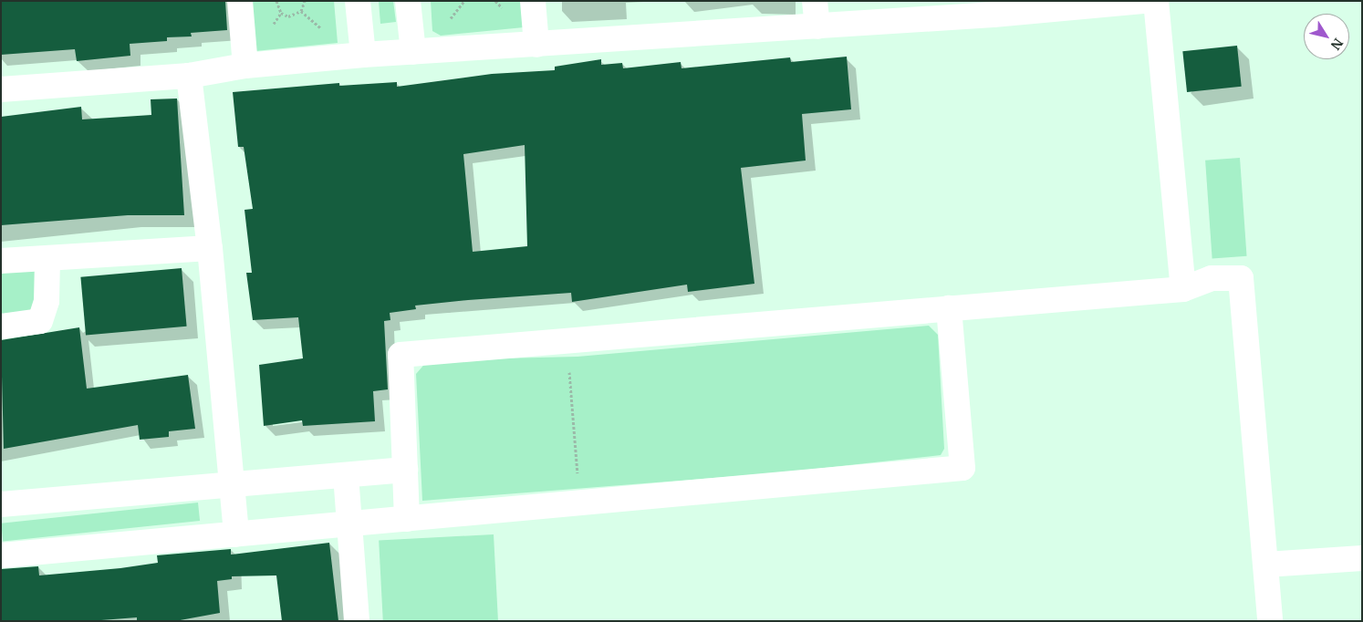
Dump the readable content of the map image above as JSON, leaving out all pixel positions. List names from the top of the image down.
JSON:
{
  "north": "bottom right"
}
